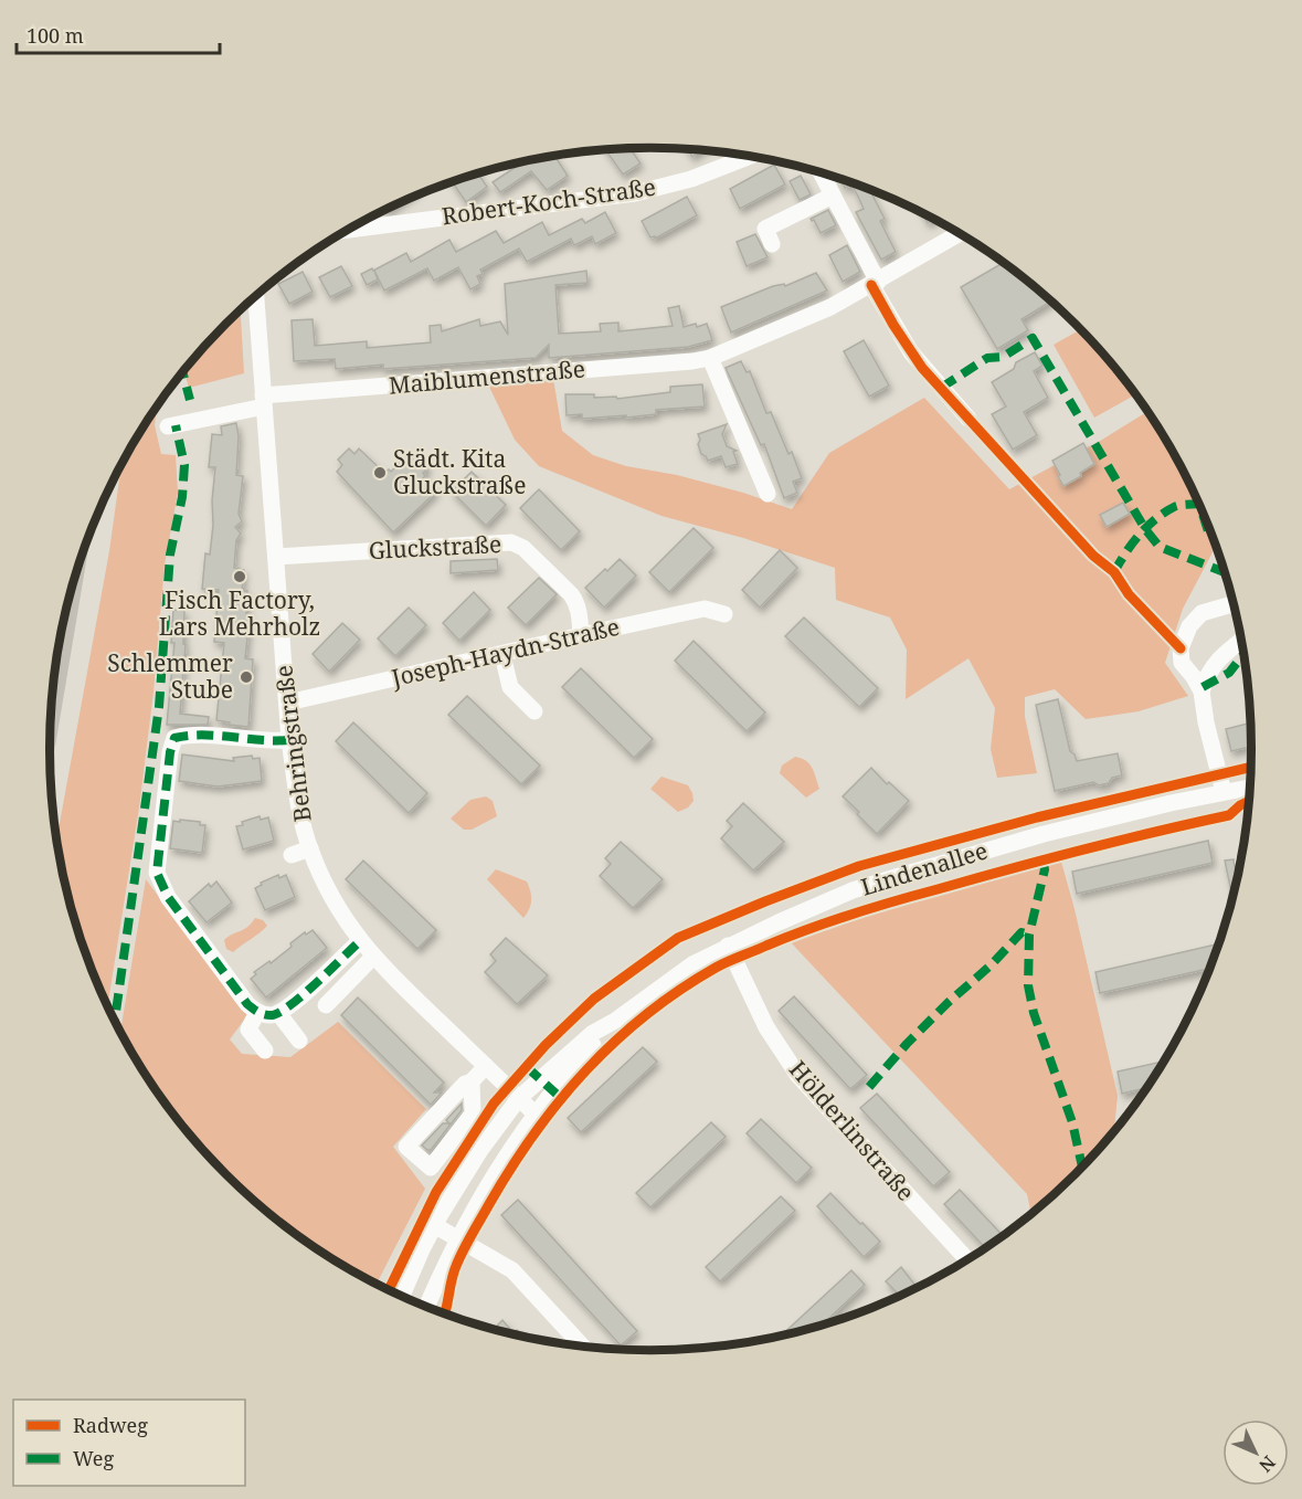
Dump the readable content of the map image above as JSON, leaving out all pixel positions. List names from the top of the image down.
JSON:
{
  "streets": {
    "street": [
      "Robert-Koch-Straße",
      "Maiblumenstraße",
      "Gluckstraße",
      "Joseph-Haydn-Straße",
      "Behringstraße",
      "Lindenallee",
      "Hölderlinstraße"
    ]
  },
  "crossings": [
    ["Maiblumenstraße", "Behringstraße"],
    ["Gluckstraße", "Joseph-Haydn-Straße"],
    ["Gluckstraße", "Behringstraße"],
    ["Joseph-Haydn-Straße", "Behringstraße"],
    ["Behringstraße", "Lindenallee"],
    ["Lindenallee", "Hölderlinstraße"]
  ],
  "places": ["Städt. Kita Gluckstraße", "Fisch Factory, Lars Mehrholz", "Schlemmer Stube"],
  "legend": ["Radweg", "Weg"],
  "scale_bar": "100 m",
  "north": "bottom right"
}
